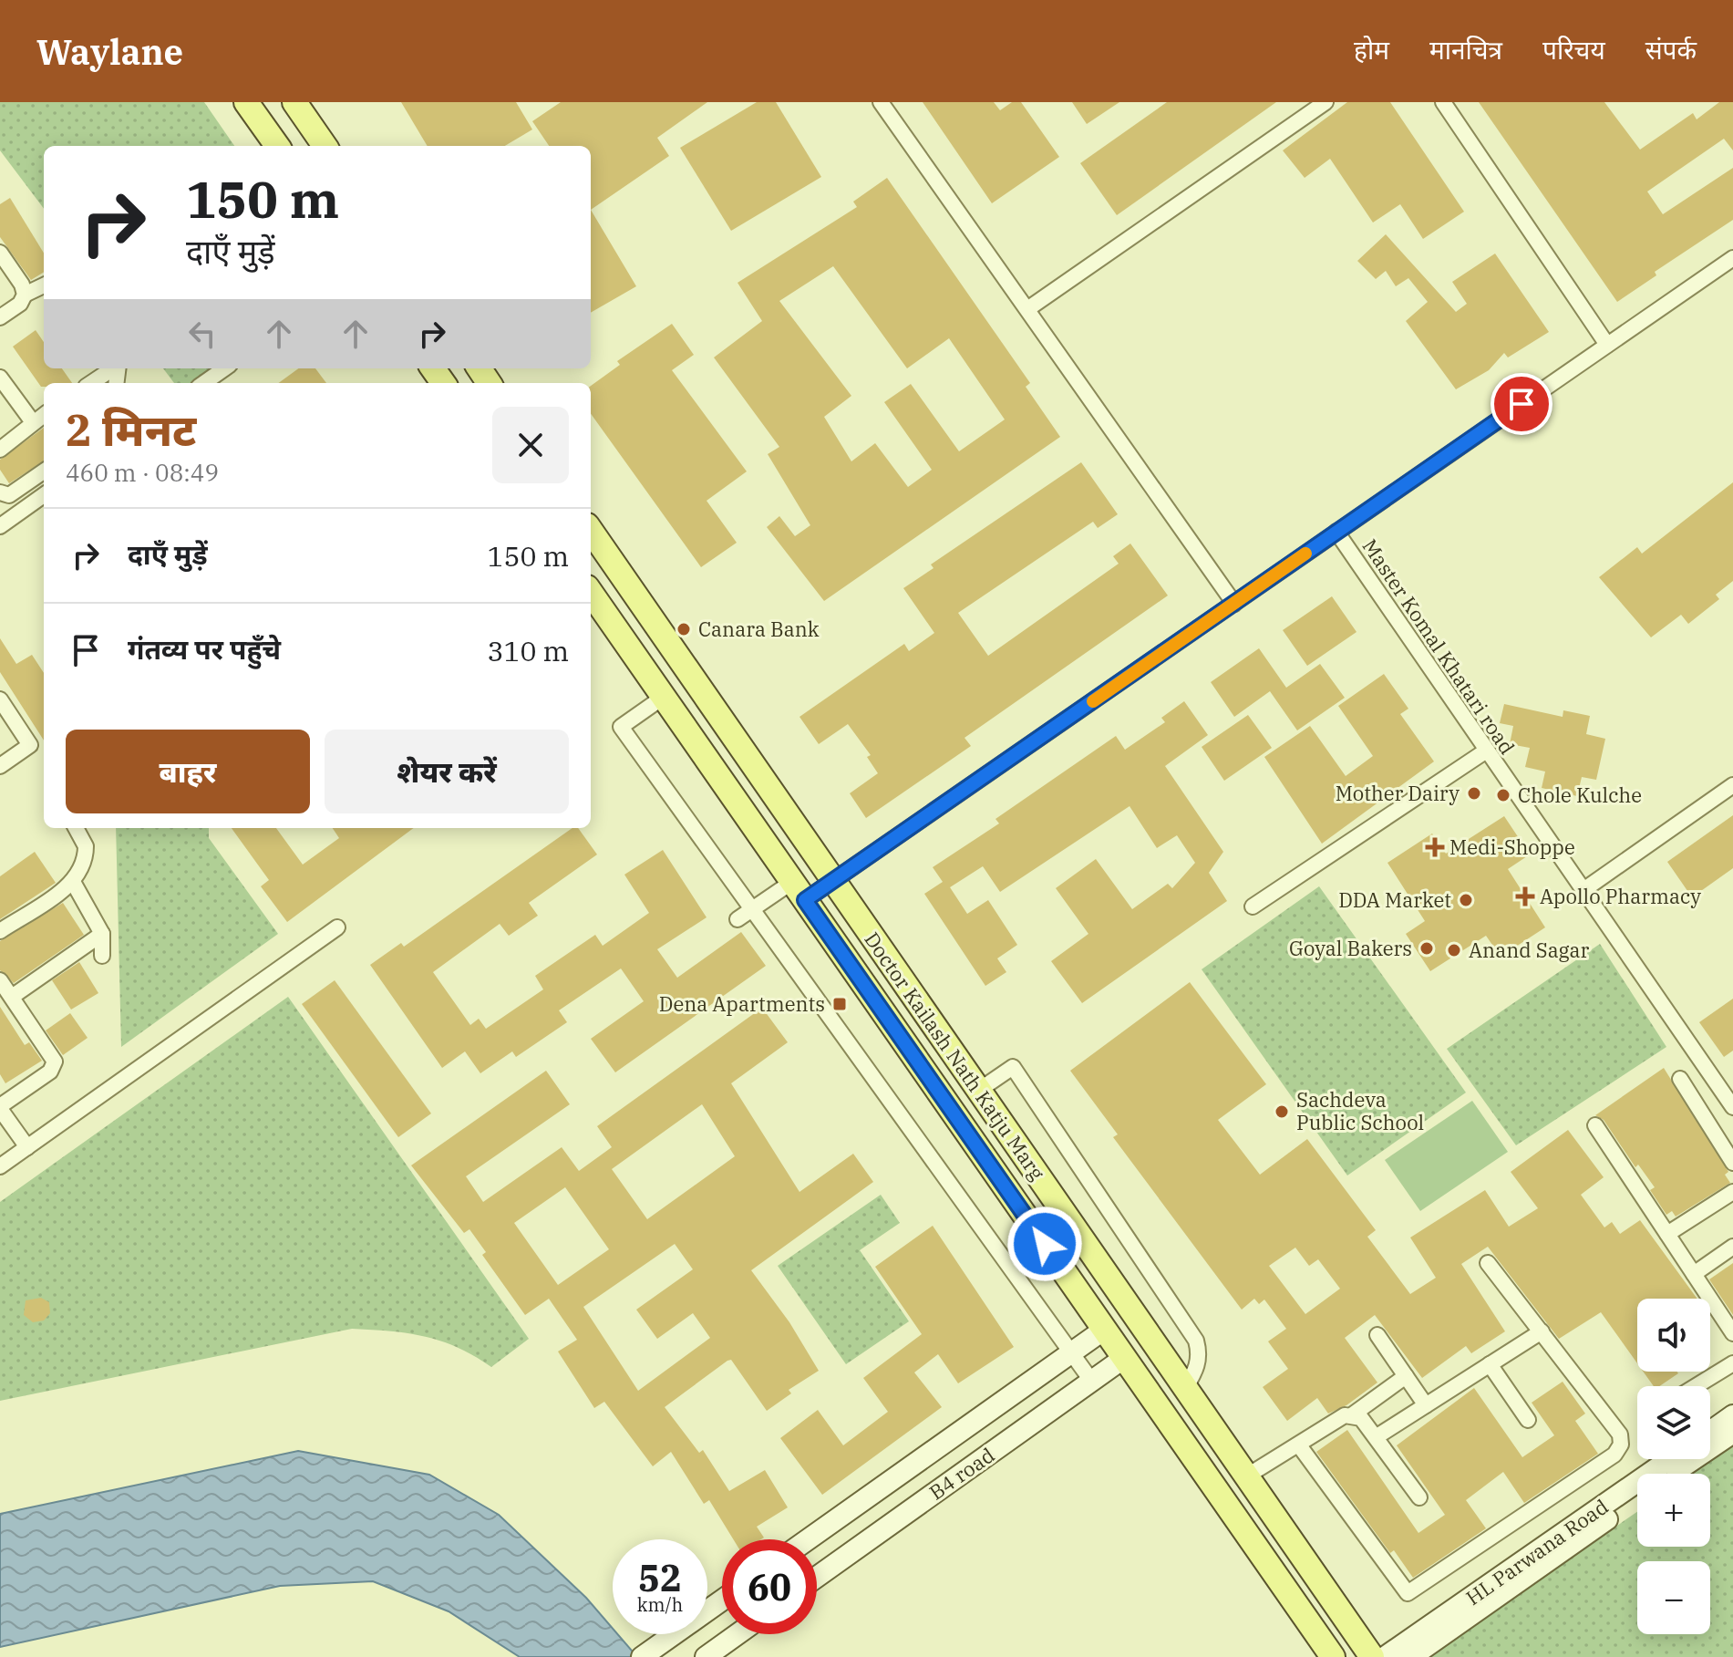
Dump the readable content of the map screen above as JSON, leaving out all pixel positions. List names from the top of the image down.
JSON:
{
  "streets": {
    "main road": ["Doctor Kailash Nath Katju Marg"],
    "street": ["Master Komal Khatari road", "B4 road", "HL Parwana Road"]
  },
  "crossings": [
    ["Doctor Kailash Nath Katju Marg", "B4 road"]
  ],
  "places": {
    "other": [
      "Canara Bank",
      "Mother Dairy",
      "Chole Kulche",
      "DDA Market",
      "Goyal Bakers",
      "Anand Sagar",
      "Sachdeva Public School"
    ],
    "health": ["Medi-Shoppe", "Apollo Pharmacy"],
    "transit": ["Dena Apartments"]
  },
  "page": {
    "header": "Waylane",
    "nav": [
      "होम",
      "मानचित्र",
      "परिचय",
      "संपर्क"
    ],
    "turn": ["150 m", "दाएँ मुड़ें"],
    "heading": ["2 मिनट", "460 m · 08:49"],
    "list": [
      {
        "name": "दाएँ मुड़ें",
        "value": "150 m"
      },
      {
        "name": "गंतव्य पर पहुँचे",
        "value": "310 m"
      }
    ],
    "buttons": ["बाहर", "शेयर करें"],
    "map_buttons": ["+", "−"],
    "speed": "52 km/h",
    "limit": "60"
  }
}
